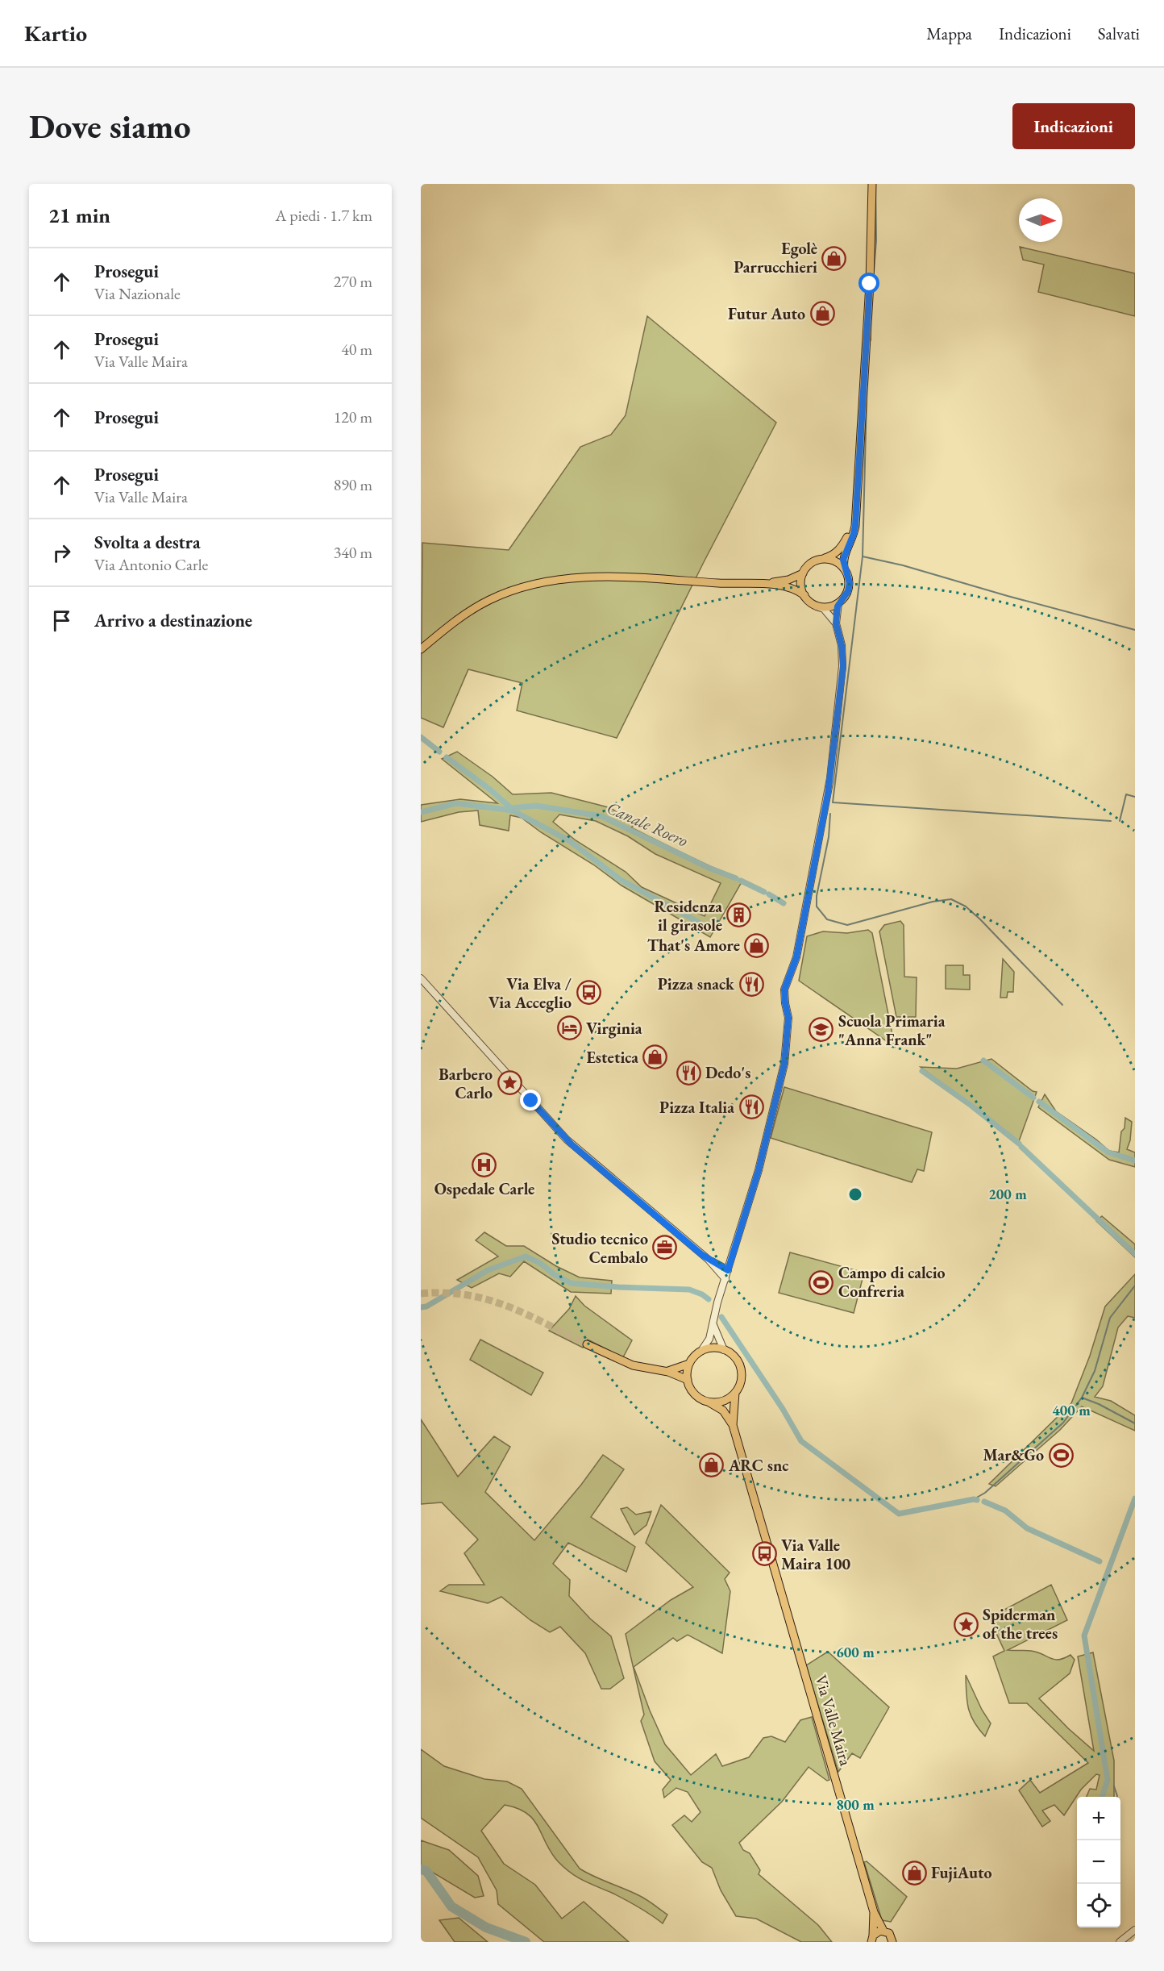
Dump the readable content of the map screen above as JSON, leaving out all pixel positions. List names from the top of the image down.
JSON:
{
  "streets": {
    "main road": ["Via Valle Maira"]
  },
  "water": ["Canale Roero"],
  "places": {
    "shop": [
      "Egolè Parrucchieri",
      "Futur Auto",
      "That's Amore",
      "Estetica",
      "ARC snc",
      "FujiAuto"
    ],
    "building": ["Residenza il girasole"],
    "restaurant": ["Pizza snack", "Dedo's", "Pizza Italia"],
    "bus stop": ["Via Elva / Via Acceglio", "Via Valle Maira 100"],
    "hotel": ["Virginia"],
    "school or university": ["Scuola Primaria \"Anna Frank\""],
    "place": ["Barbero Carlo", "Spiderman of the trees"],
    "hospital": ["Ospedale Carle"],
    "office": ["Studio tecnico Cembalo"],
    "sports": ["Campo di calcio Confreria", "Mar&Go"]
  },
  "north": "right",
  "page": {
    "header": "Kartio",
    "nav": ["Mappa", "Indicazioni", "Salvati"],
    "buttons": "Indicazioni",
    "title": "Dove siamo",
    "heading": ["21 min", "A piedi · 1.7 km"],
    "list": [
      ["Prosegui", "Via Nazionale", "270 m"],
      ["Prosegui", "Via Valle Maira", "40 m"],
      ["Prosegui", "120 m"],
      ["Prosegui", "Via Valle Maira", "890 m"],
      ["Svolta a destra", "Via Antonio Carle", "340 m"],
      "Arrivo a destinazione"
    ],
    "map_buttons": ["+", "−"]
  },
  "rings": [
    "200 m",
    "400 m",
    "600 m",
    "800 m"
  ]
}
